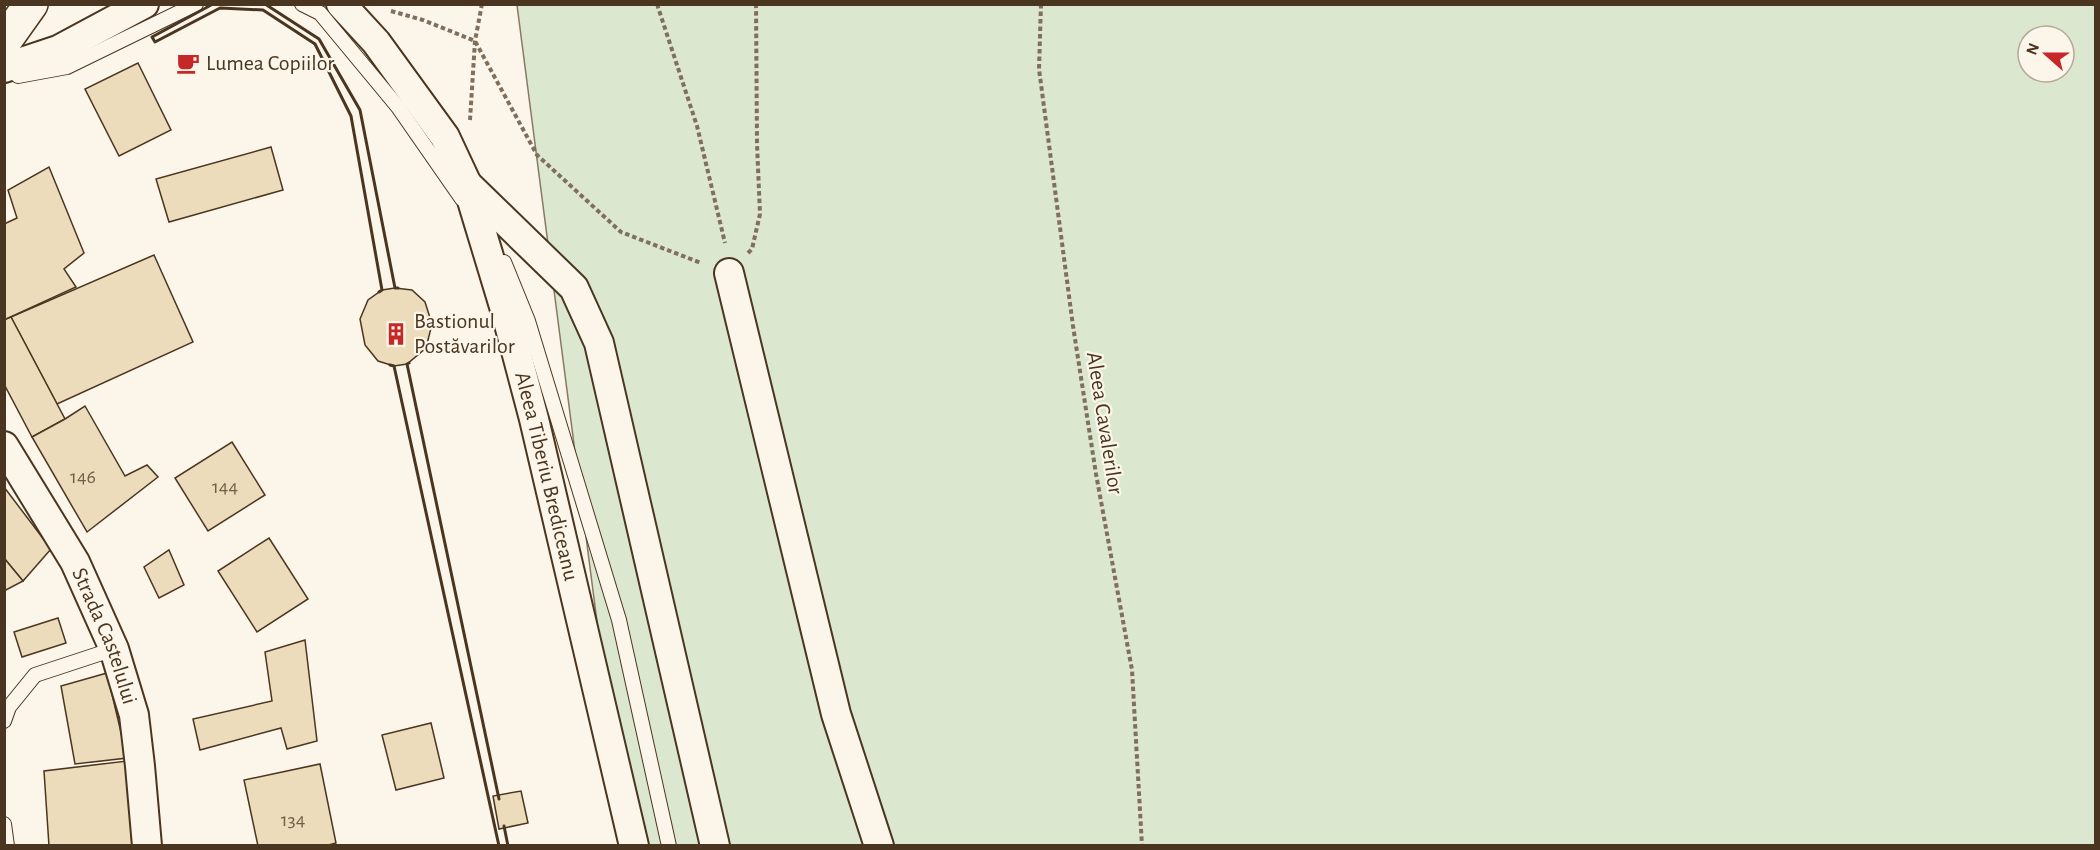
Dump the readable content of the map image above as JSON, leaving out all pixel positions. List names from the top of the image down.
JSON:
{
  "streets": {
    "street": ["Aleea Tiberiu Brediceanu", "Strada Castelului"],
    "path": ["Aleea Cavalerilor"]
  },
  "places": {
    "cafe": ["Lumea Copiilor"],
    "building": ["Bastionul Postăvarilor"]
  },
  "house_numbers": ["146", "144", "134"],
  "north": "left"
}
